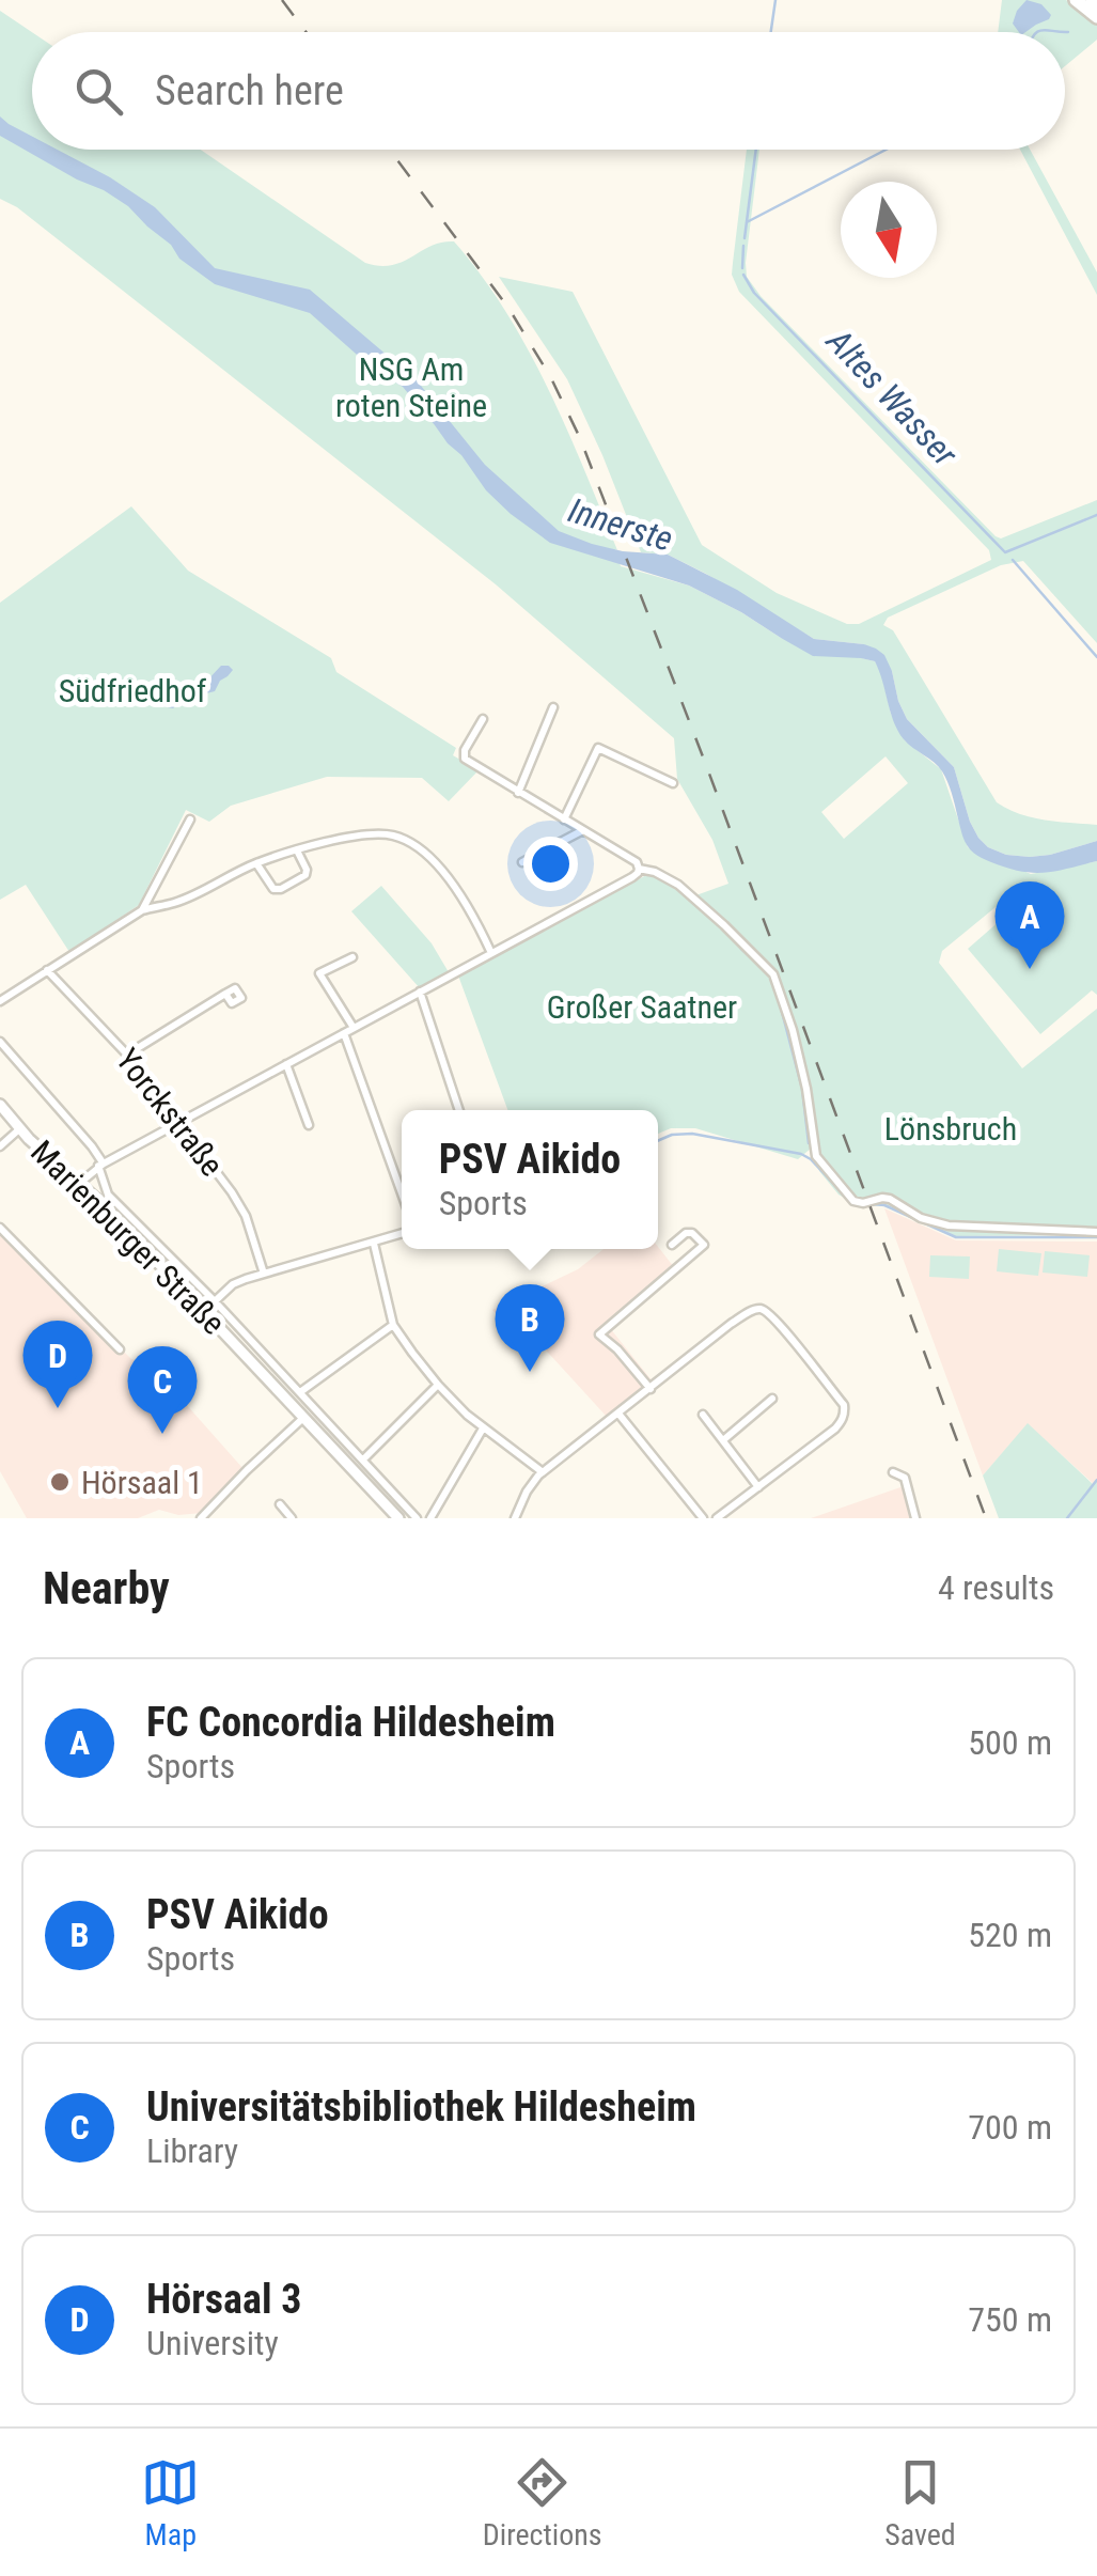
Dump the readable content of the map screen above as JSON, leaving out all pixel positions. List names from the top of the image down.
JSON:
{
  "streets": {
    "main road": ["Marienburger Straße"],
    "street": ["Yorckstraße"]
  },
  "water": ["Altes Wasser", "Innerste"],
  "parks": [
    "NSG Am roten Steine",
    "Südfriedhof",
    "Großer Saatner",
    "Lönsbruch"
  ],
  "places": ["Hörsaal 1"],
  "north": "bottom",
  "page": {
    "search": "Search here",
    "pins": [
      "A",
      "B",
      "D",
      "C"
    ],
    "popup": ["PSV Aikido", "Sports"],
    "heading": ["Nearby", "4 results"],
    "list": [
      {
        "mark": "A",
        "name": "FC Concordia Hildesheim",
        "note": "Sports",
        "value": "500 m"
      },
      {
        "mark": "B",
        "name": "PSV Aikido",
        "note": "Sports",
        "value": "520 m"
      },
      {
        "mark": "C",
        "name": "Universitätsbibliothek Hildesheim",
        "note": "Library",
        "value": "700 m"
      },
      {
        "mark": "D",
        "name": "Hörsaal 3",
        "note": "University",
        "value": "750 m"
      }
    ],
    "nav": ["Map", "Directions", "Saved"]
  }
}
